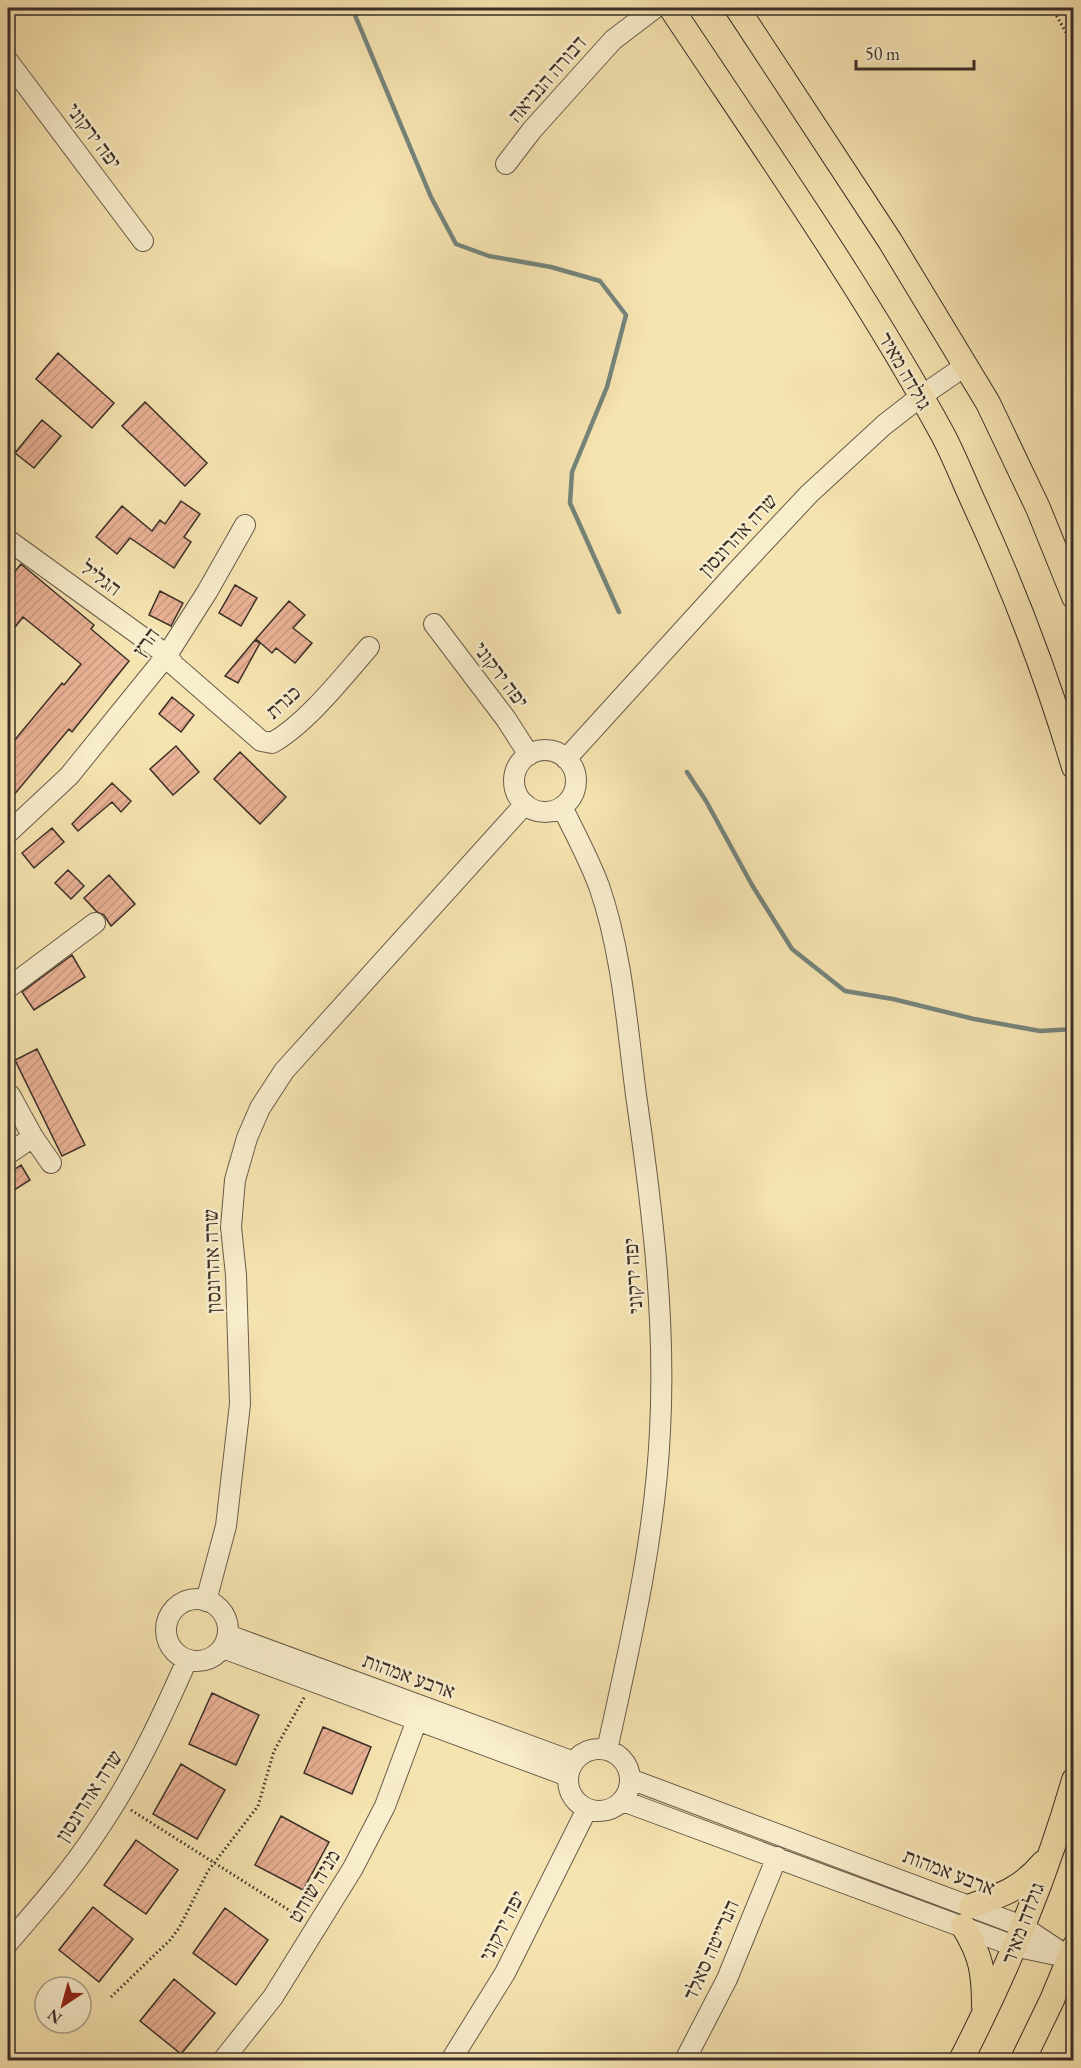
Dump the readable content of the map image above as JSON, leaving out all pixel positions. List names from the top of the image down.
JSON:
{
  "streets": {
    "main road": ["גולדה מאיר"],
    "street": [
      "דבורה הנביאה",
      "יפה ירקוני",
      "שרה אהרונסון",
      "הגליל",
      "הרץ",
      "כנרת",
      "ארבע אמהות",
      "מניה שוחט",
      "הנרייטה סאלד"
    ]
  },
  "crossings": [
    ["יפה ירקוני", "שרה אהרונסון"],
    ["יפה ירקוני", "ארבע אמהות"],
    ["גולדה מאיר", "שרה אהרונסון"],
    ["גולדה מאיר", "ארבע אמהות"],
    ["שרה אהרונסון", "ארבע אמהות"],
    ["הגליל", "הרץ"],
    ["הגליל", "כנרת"],
    ["הרץ", "כנרת"],
    ["ארבע אמהות", "מניה שוחט"],
    ["ארבע אמהות", "הנרייטה סאלד"]
  ],
  "scale_bar": "50 m",
  "north": "bottom left"
}
